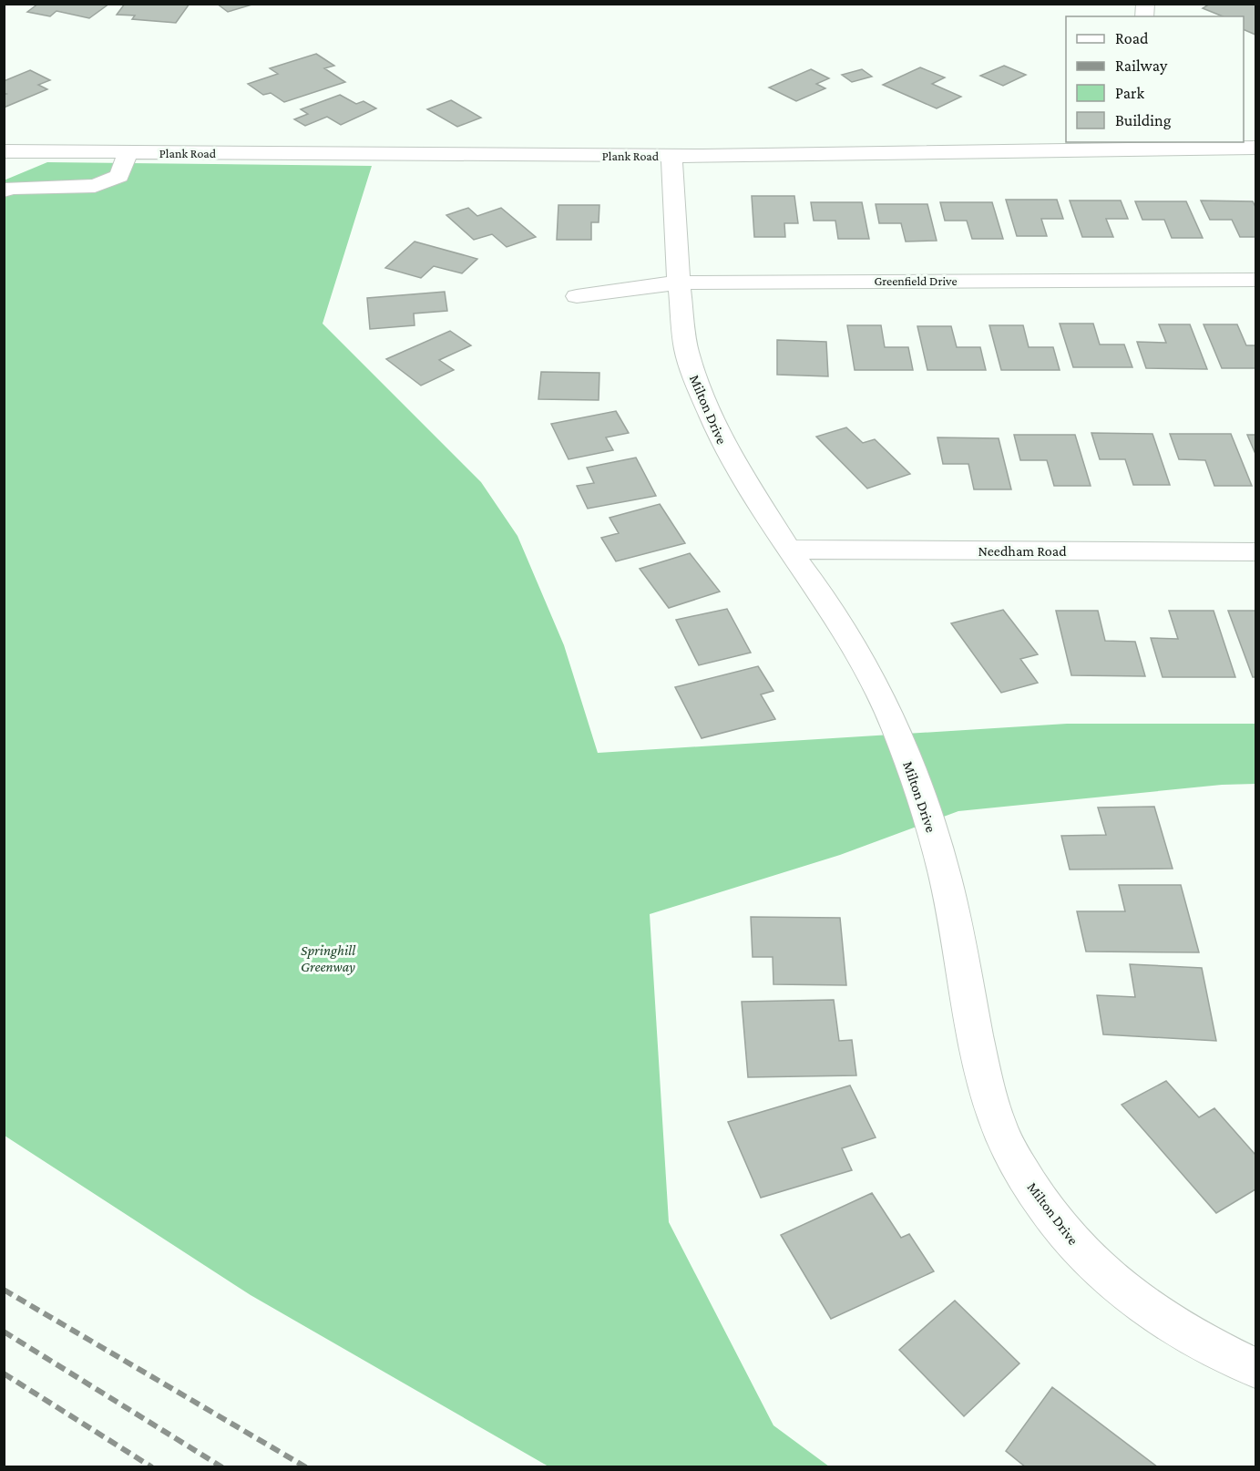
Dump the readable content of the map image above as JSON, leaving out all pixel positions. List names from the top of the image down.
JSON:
{
  "streets": {
    "street": [
      "Plank Road",
      "Greenfield Drive",
      "Milton Drive",
      "Needham Road"
    ]
  },
  "crossings": [
    ["Plank Road", "Milton Drive"],
    ["Greenfield Drive", "Milton Drive"],
    ["Milton Drive", "Needham Road"]
  ],
  "parks": ["Springhill Greenway"],
  "legend": [
    "Road",
    "Railway",
    "Park",
    "Building"
  ]
}
